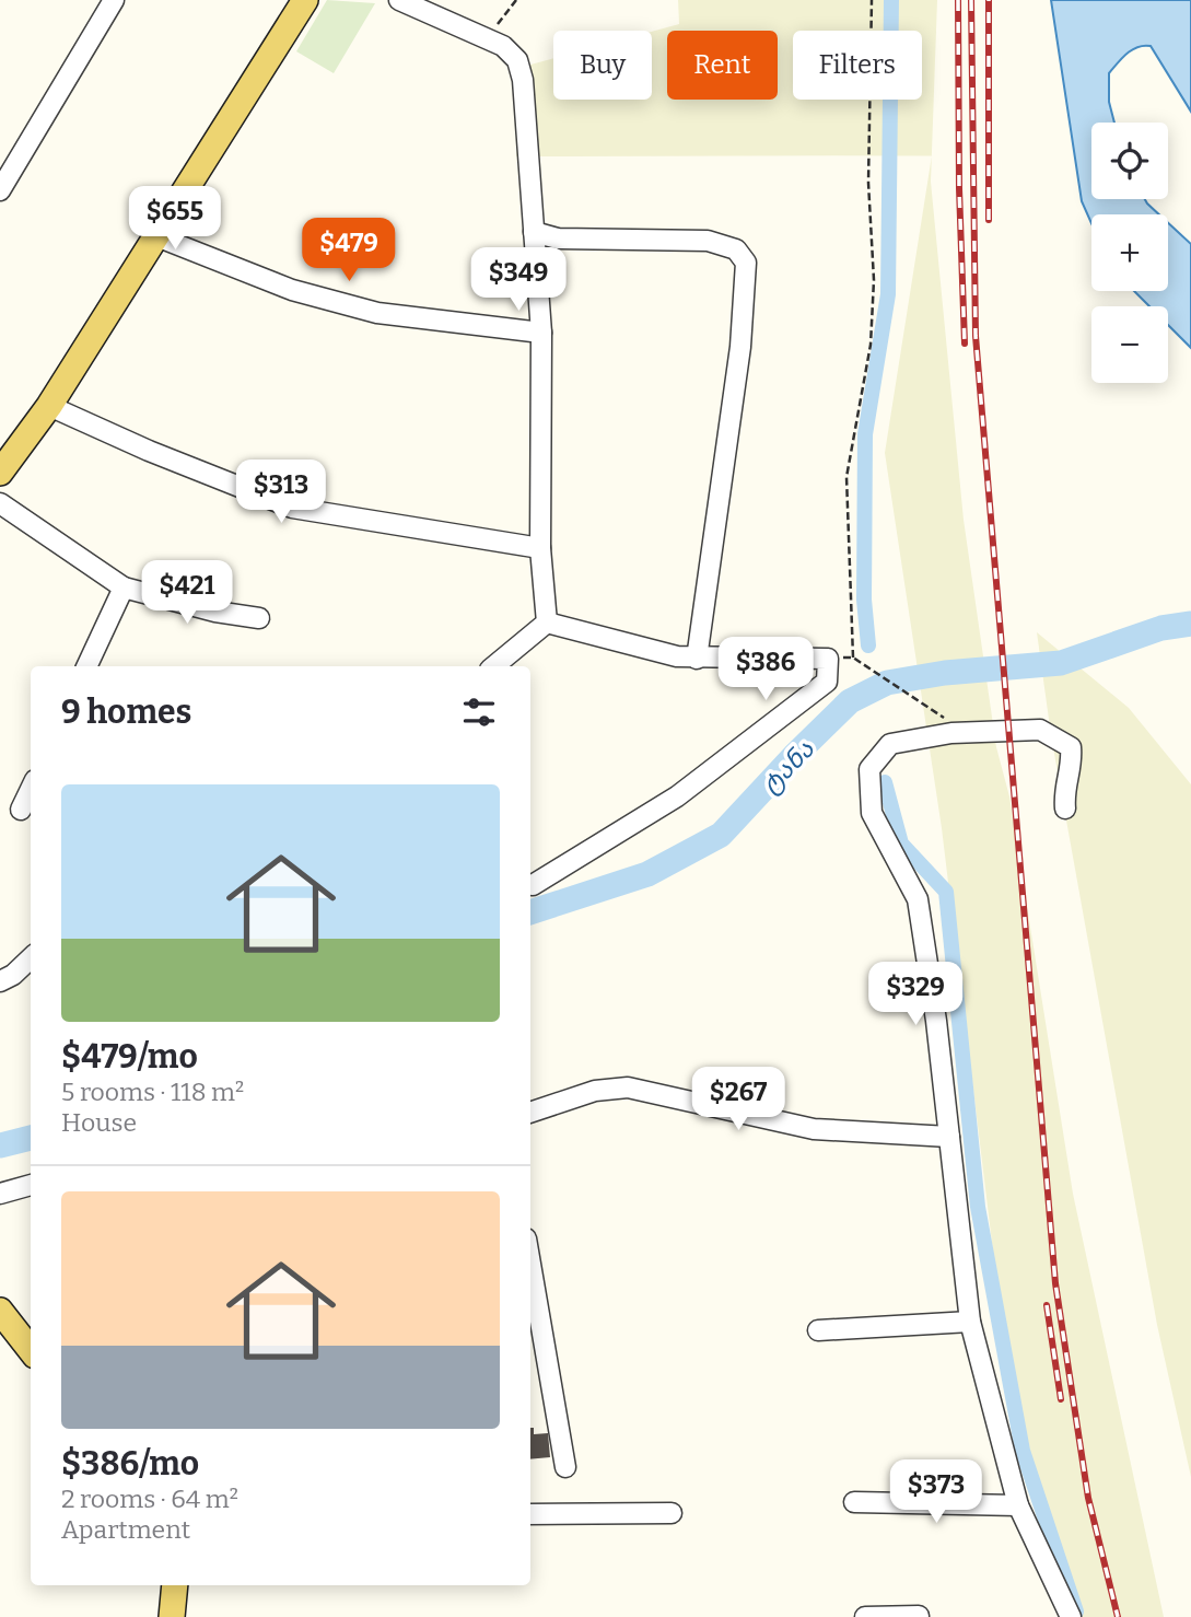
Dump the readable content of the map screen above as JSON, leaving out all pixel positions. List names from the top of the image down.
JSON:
{
  "water": ["ტანა"],
  "page": {
    "chip": ["Buy", "Rent", "Filters"],
    "map_buttons": ["+", "−"],
    "price": [
      "$655",
      "$479",
      "$349",
      "$313",
      "$421",
      "$386",
      "$329",
      "$267",
      "$373"
    ],
    "heading": "9 homes",
    "list": [
      {
        "name": "$479/mo",
        "note": "5 rooms · 118 m² · House"
      },
      {
        "name": "$386/mo",
        "note": "2 rooms · 64 m² · Apartment"
      }
    ]
  }
}
